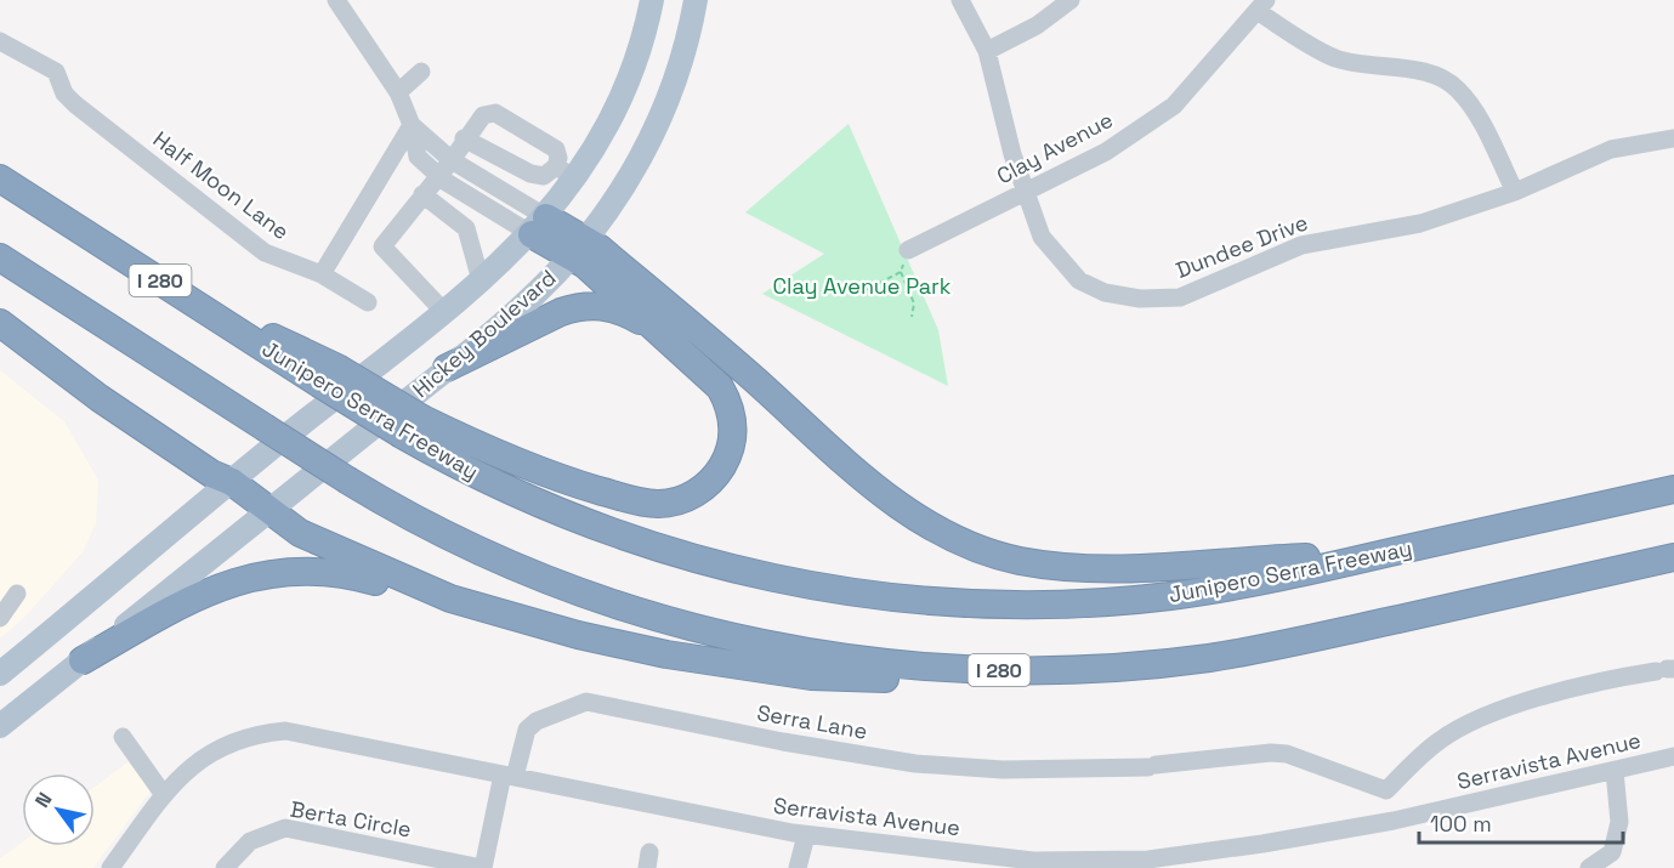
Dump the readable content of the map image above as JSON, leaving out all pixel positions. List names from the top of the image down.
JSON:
{
  "streets": {
    "highway": ["I 280", "Junipero Serra Freeway"],
    "main road": ["Hickey Boulevard"],
    "street": [
      "Clay Avenue",
      "Half Moon Lane",
      "Dundee Drive",
      "Serra Lane",
      "Serravista Avenue",
      "Berta Circle"
    ]
  },
  "crossings": [
    ["Clay Avenue", "Dundee Drive"],
    ["Serra Lane", "Serravista Avenue"]
  ],
  "parks": ["Clay Avenue Park"],
  "scale_bar": "100 m",
  "north": "top left"
}
